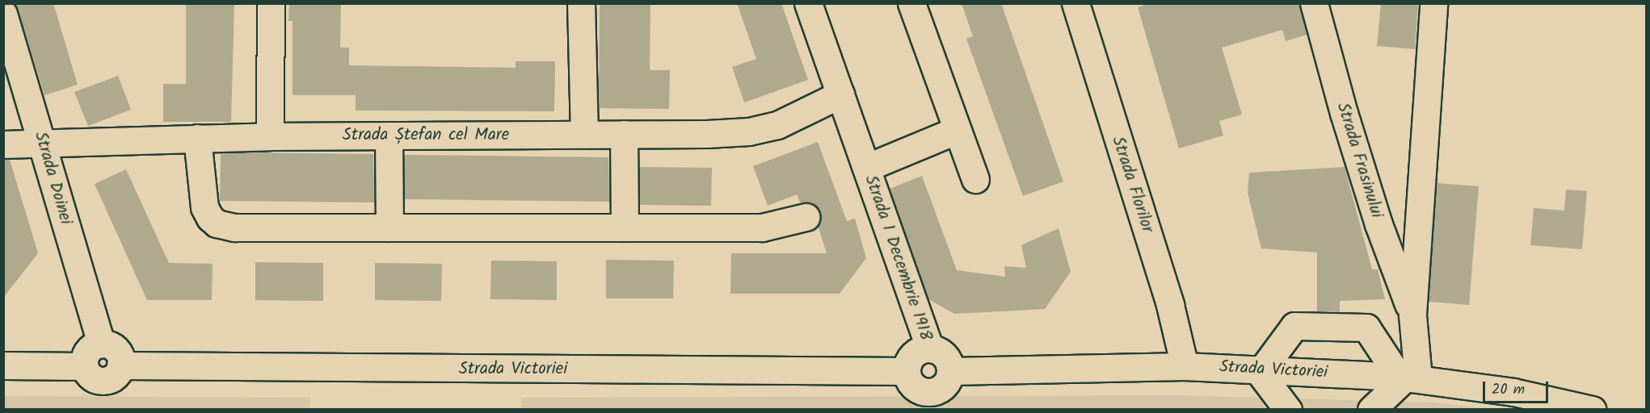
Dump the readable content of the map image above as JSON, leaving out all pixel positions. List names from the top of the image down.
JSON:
{
  "streets": {
    "street": [
      "Strada Ștefan cel Mare",
      "Strada Frasinului",
      "Strada Doinei",
      "Strada Florilor",
      "Strada 1 Decembrie 1918",
      "Strada Victoriei"
    ]
  },
  "crossings": [
    ["Strada Ștefan cel Mare", "Strada Doinei"],
    ["Strada Ștefan cel Mare", "Strada 1 Decembrie 1918"],
    ["Strada Doinei", "Strada Victoriei"],
    ["Strada Florilor", "Strada Victoriei"],
    ["Strada 1 Decembrie 1918", "Strada Victoriei"]
  ],
  "scale_bar": "20 m"
}
